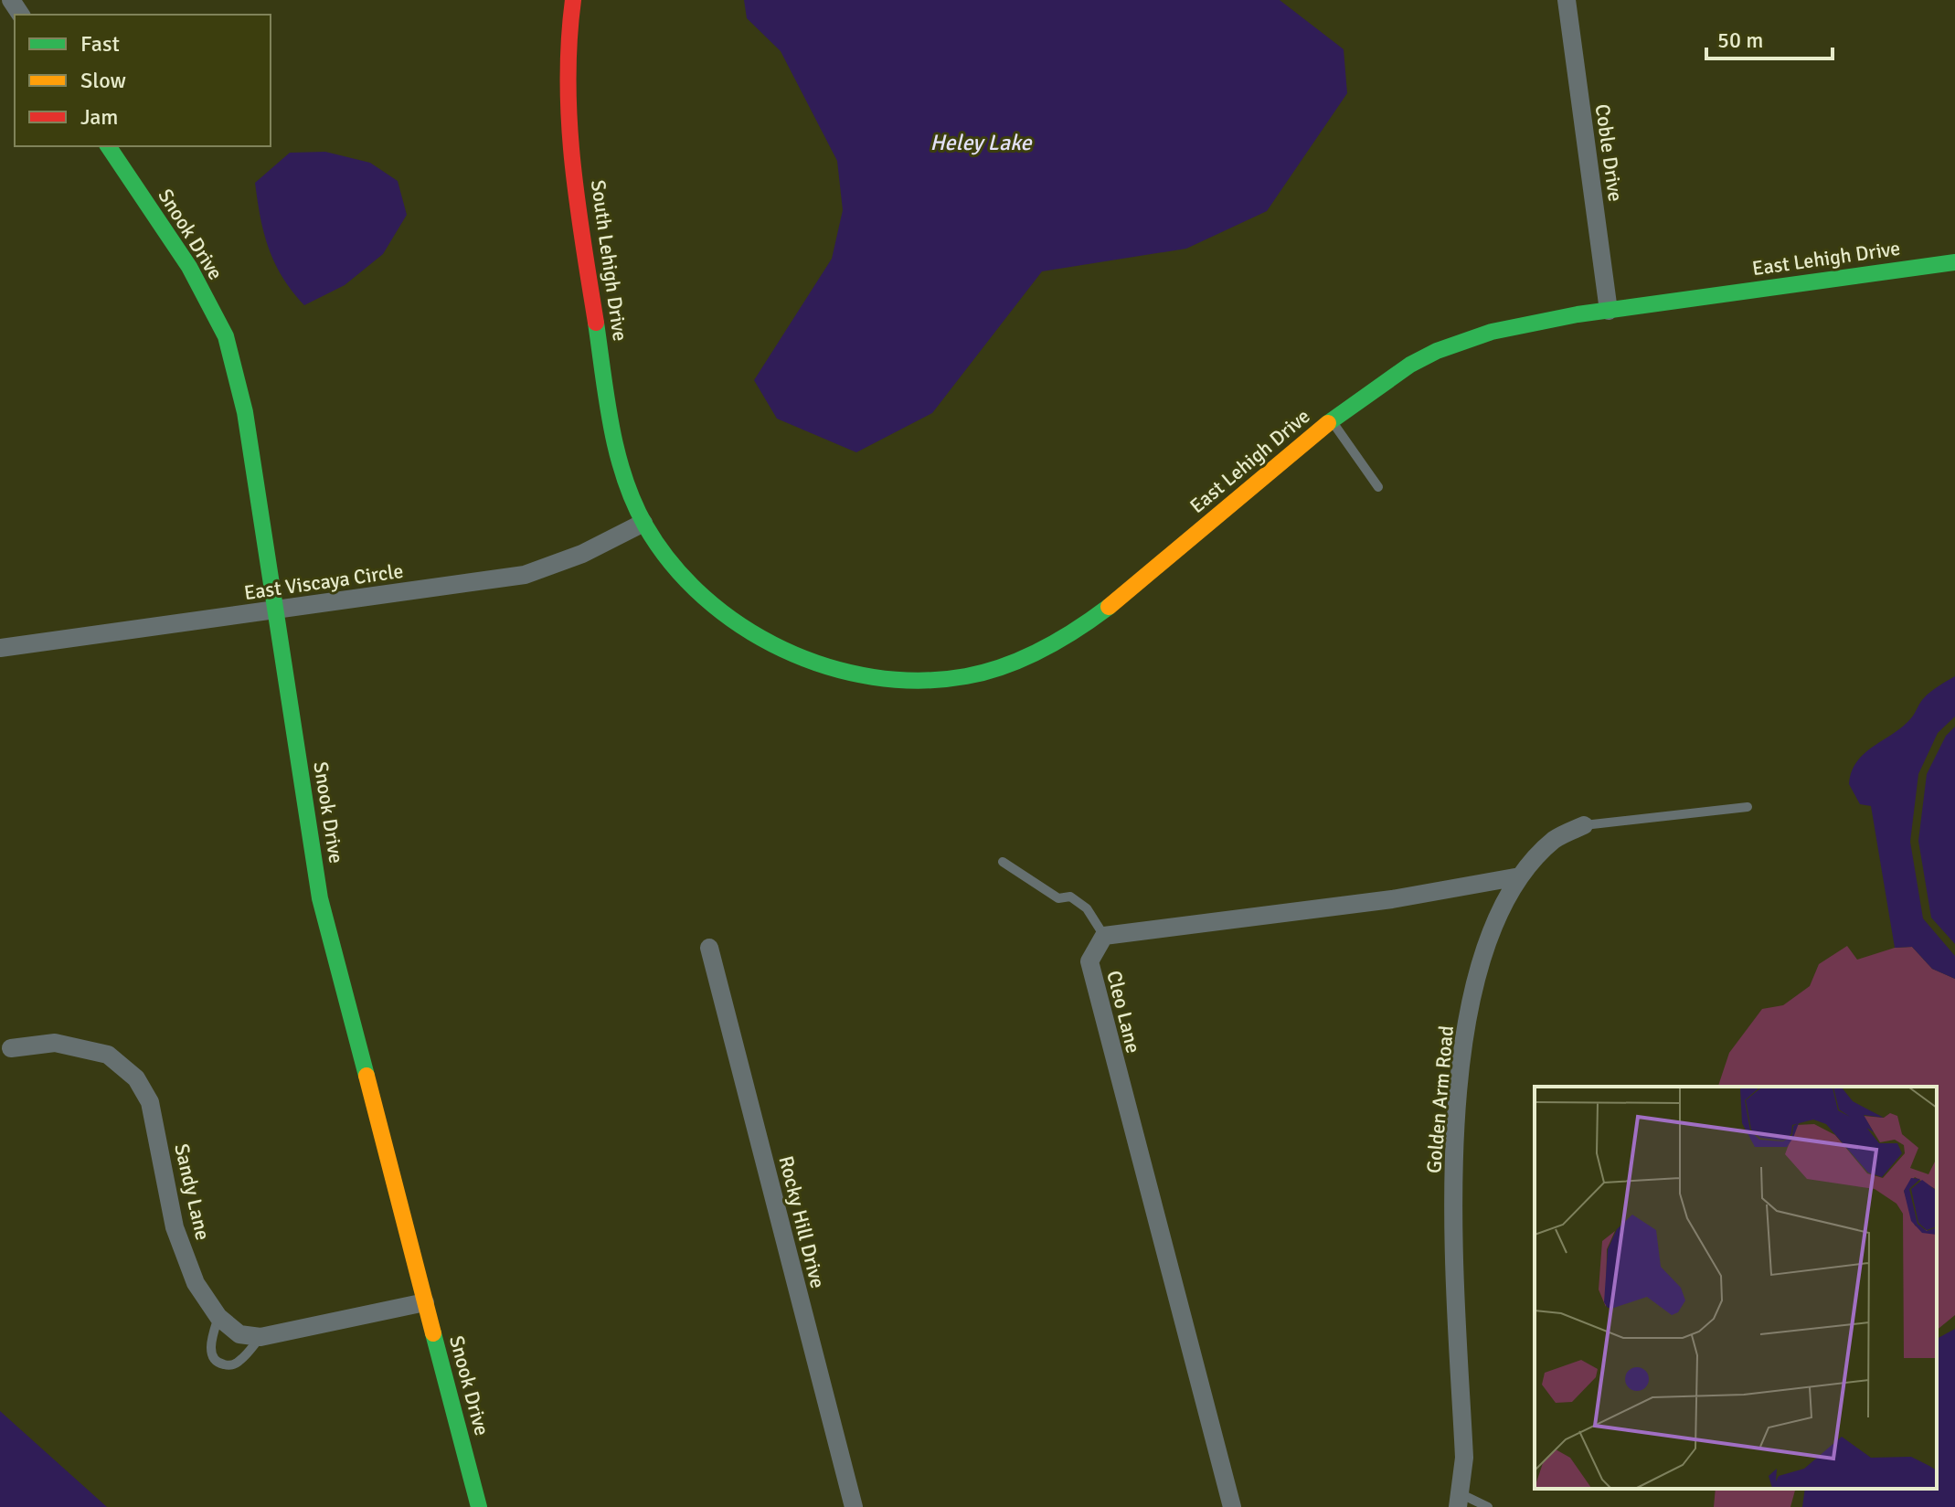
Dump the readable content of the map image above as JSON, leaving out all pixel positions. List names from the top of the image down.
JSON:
{
  "streets": {
    "street": [
      "Coble Drive",
      "Snook Drive",
      "East Lehigh Drive",
      "South Lehigh Drive",
      "East Viscaya Circle",
      "Cleo Lane",
      "Golden Arm Road",
      "Sandy Lane",
      "Rocky Hill Drive"
    ]
  },
  "crossings": [
    ["Coble Drive", "East Lehigh Drive"],
    ["Snook Drive", "East Viscaya Circle"],
    ["East Lehigh Drive", "South Lehigh Drive"],
    ["East Lehigh Drive", "East Viscaya Circle"],
    ["South Lehigh Drive", "East Viscaya Circle"]
  ],
  "water": ["Heley Lake"],
  "legend": ["Fast", "Slow", "Jam"],
  "scale_bar": "50 m"
}
